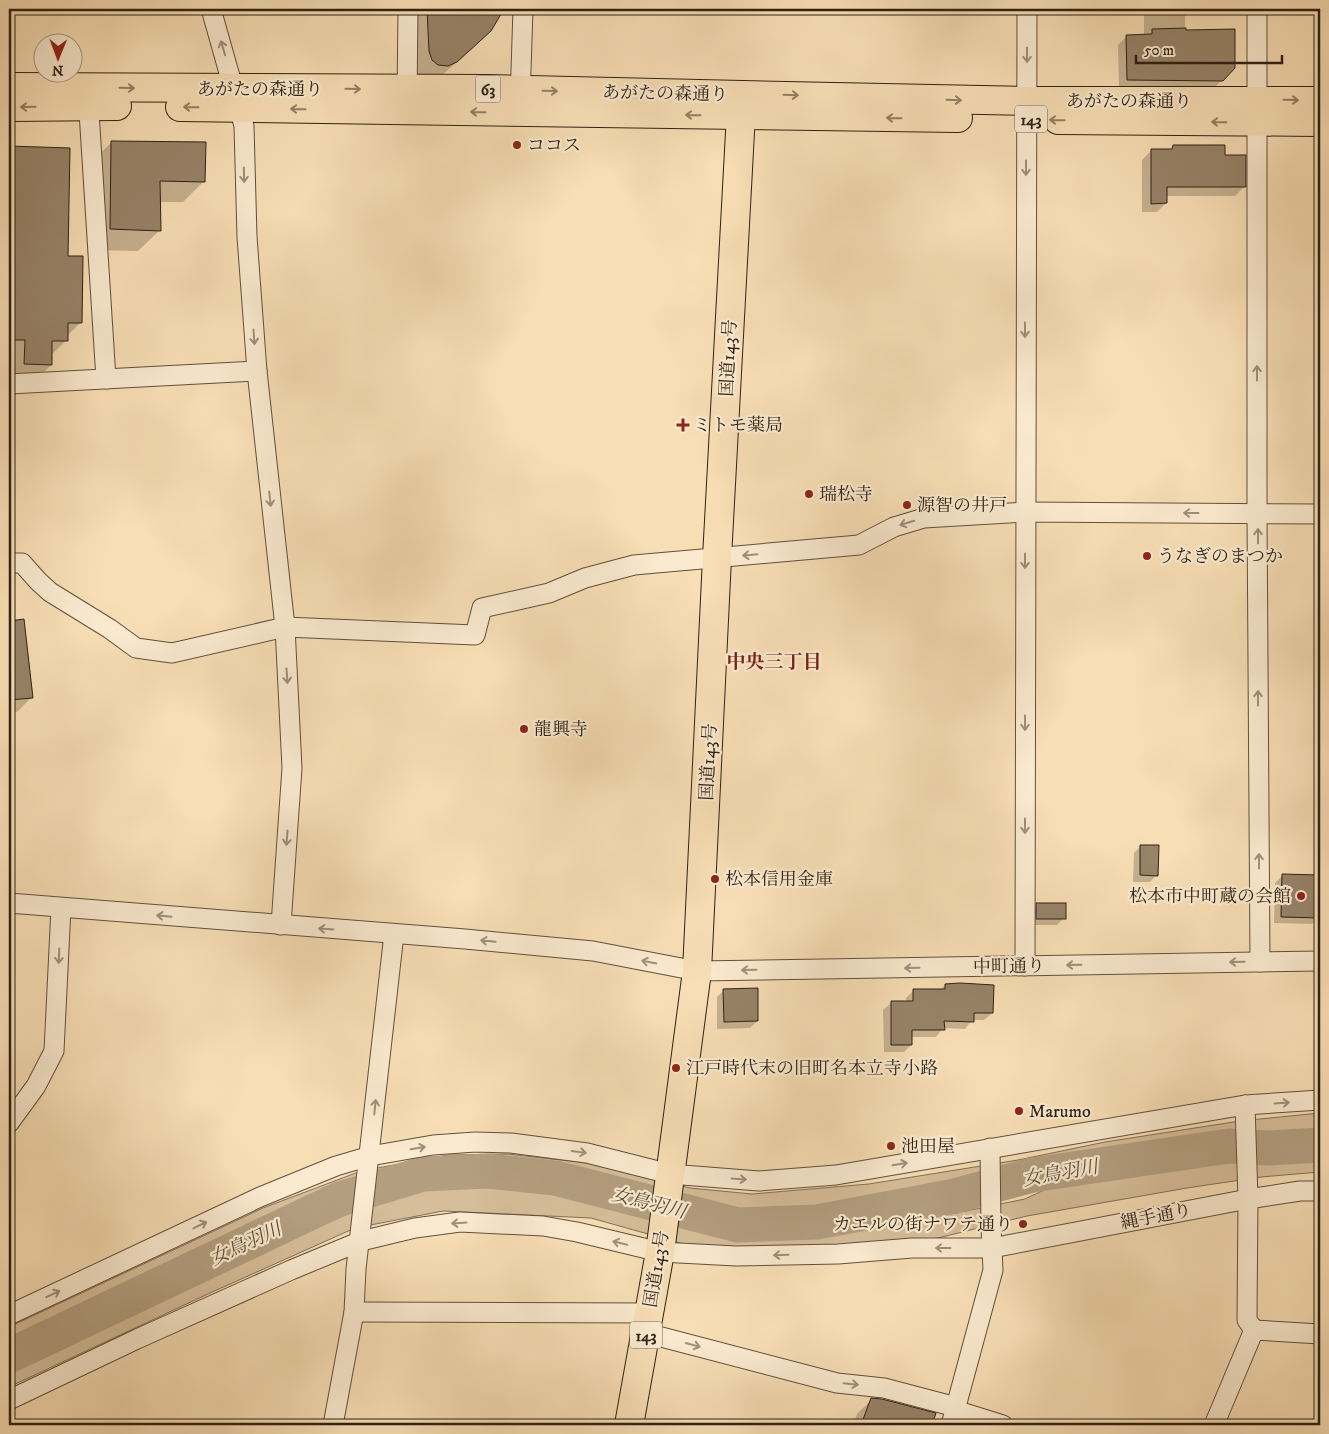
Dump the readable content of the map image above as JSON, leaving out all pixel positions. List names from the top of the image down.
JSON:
{
  "streets": {
    "main road": [
      "あがたの森通り",
      "63",
      "143",
      "国道143号"
    ],
    "street": ["中町通り", "縄手通り"]
  },
  "crossings": [
    ["あがたの森通り", "国道143号"],
    ["国道143号", "中町通り"],
    ["国道143号", "縄手通り"]
  ],
  "one_way": ["中町通り"],
  "districts": ["中央三丁目"],
  "water": ["女鳥羽川"],
  "places": {
    "other": [
      "ココス",
      "瑞松寺",
      "源智の井戸",
      "うなぎのまつか",
      "龍興寺",
      "松本信用金庫",
      "松本市中町蔵の会館",
      "江戸時代末の旧町名本立寺小路",
      "Marumo",
      "池田屋",
      "カエルの街ナワテ通り"
    ],
    "health": ["ミトモ薬局"]
  },
  "scale_bar": "50 m",
  "north": "bottom"
}
